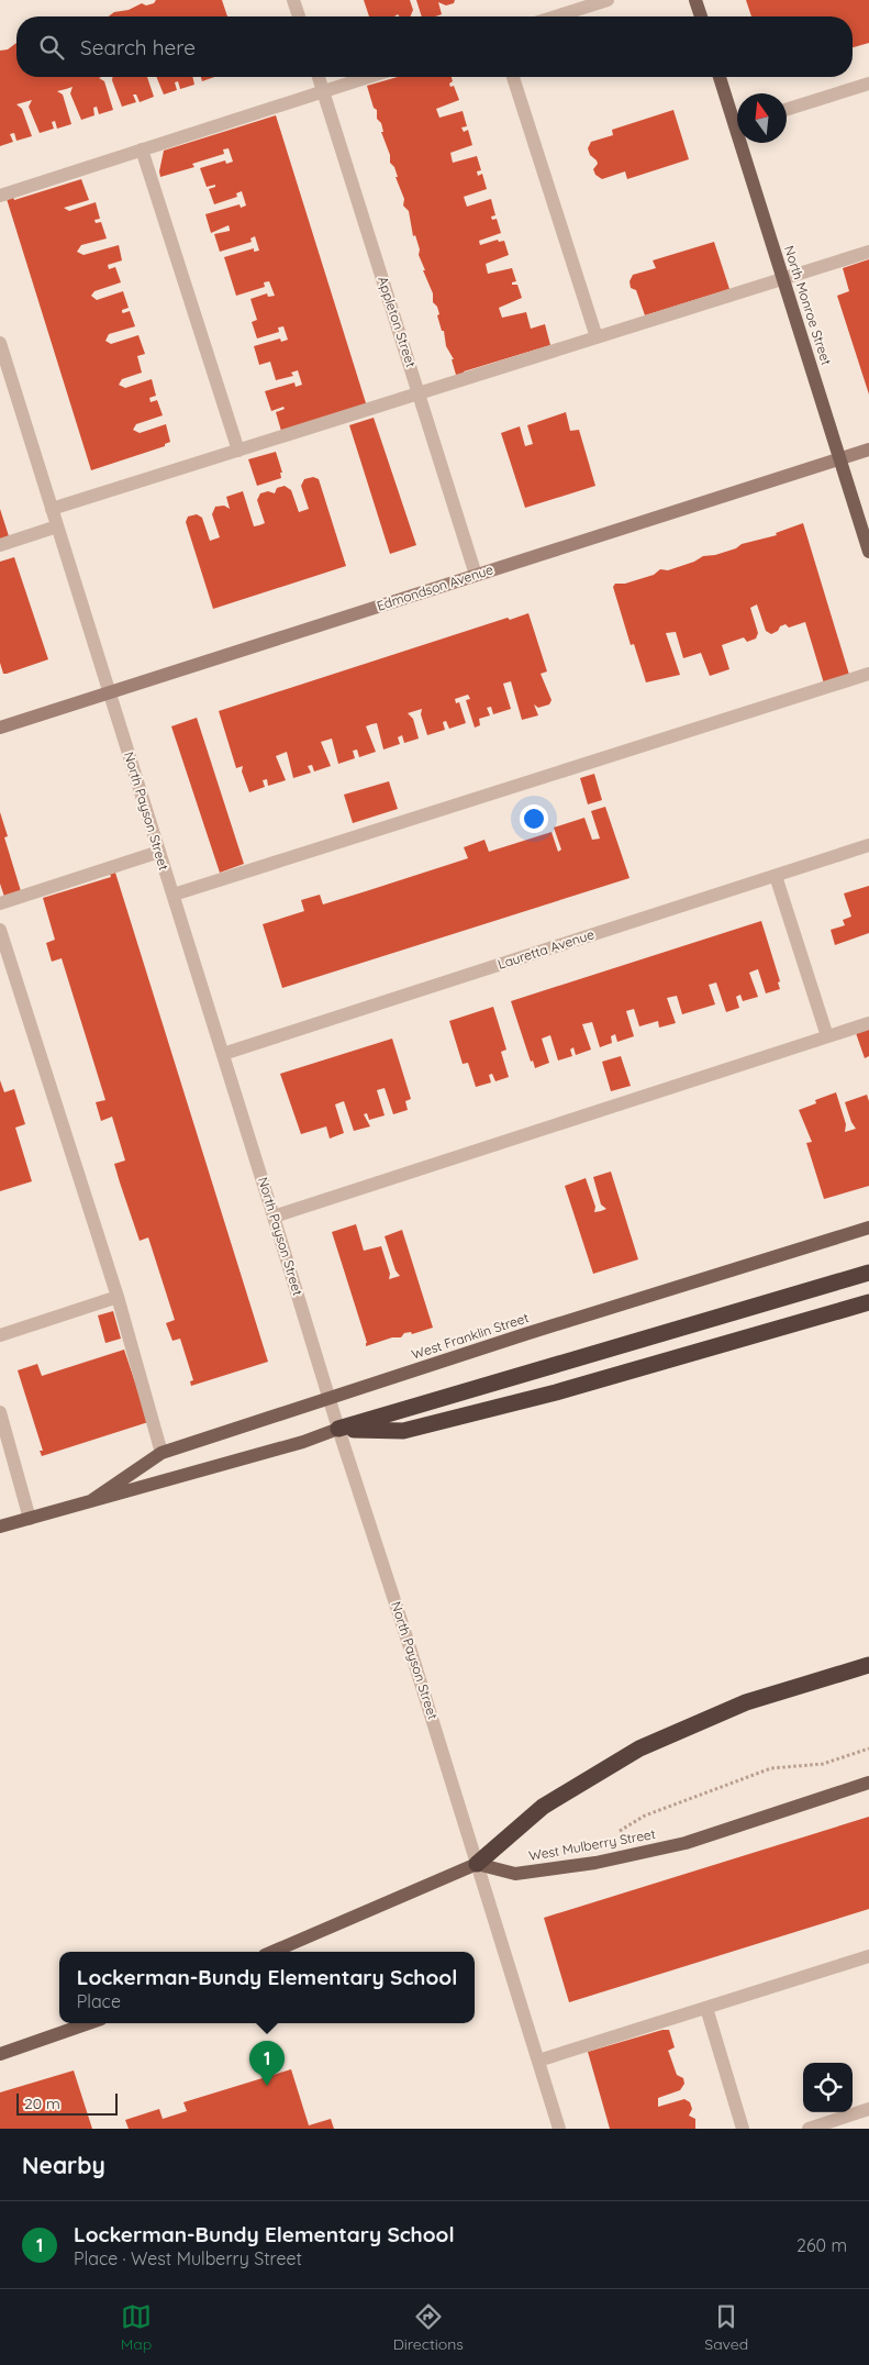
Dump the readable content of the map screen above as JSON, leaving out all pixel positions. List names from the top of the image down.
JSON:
{
  "streets": {
    "main road": [
      "North Monroe Street",
      "Edmondson Avenue",
      "West Franklin Street",
      "West Mulberry Street"
    ],
    "street": ["Appleton Street", "North Payson Street", "Lauretta Avenue"]
  },
  "crossings": [
    ["North Monroe Street", "Edmondson Avenue"],
    ["Appleton Street", "Edmondson Avenue"],
    ["Edmondson Avenue", "North Payson Street"],
    ["North Payson Street", "Lauretta Avenue"],
    ["North Payson Street", "West Franklin Street"],
    ["North Payson Street", "West Mulberry Street"]
  ],
  "scale_bar": "20 m",
  "north": "top",
  "page": {
    "search": "Search here",
    "popup": ["Lockerman-Bundy Elementary School", "Place"],
    "pins": "1",
    "scale": "20 m",
    "heading": "Nearby",
    "list": [
      {
        "mark": "1",
        "name": "Lockerman-Bundy Elementary School",
        "note": "Place · West Mulberry Street",
        "value": "260 m"
      }
    ],
    "nav": ["Map", "Directions", "Saved"]
  }
}
